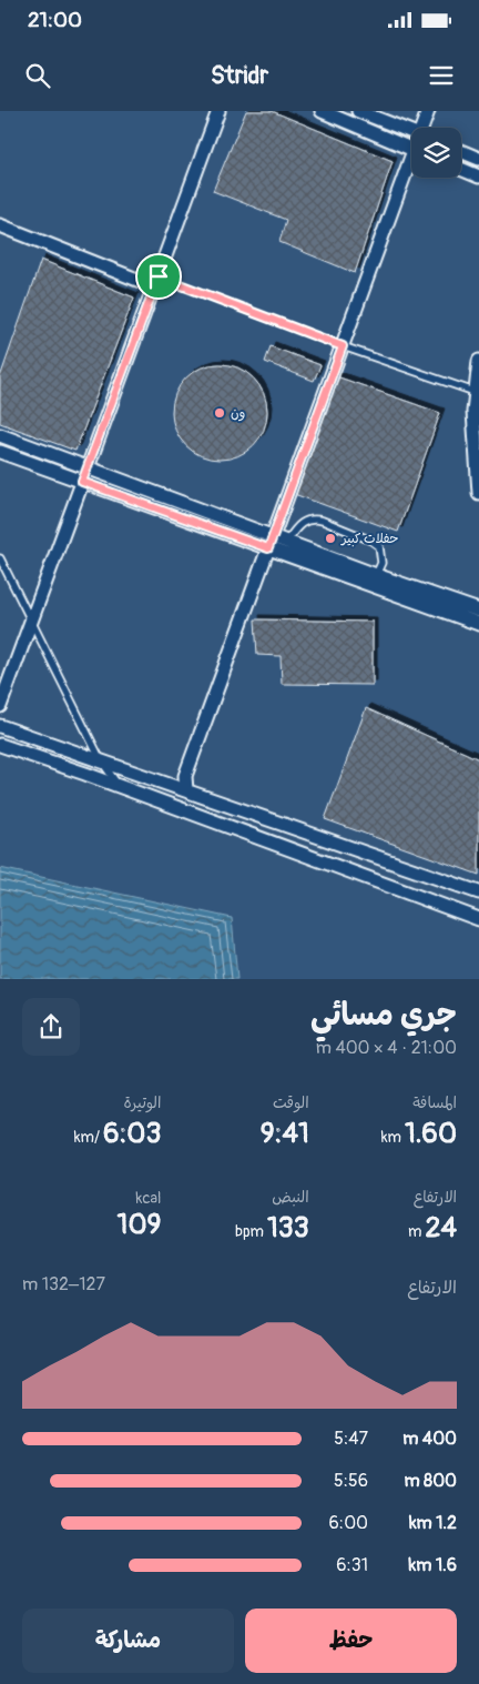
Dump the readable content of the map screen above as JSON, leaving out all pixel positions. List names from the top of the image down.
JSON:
{
  "places": ["ون", "حفلات کبیر"],
  "page": {
    "status": "21:00",
    "header": "Stridr",
    "heading": ["جري مسائي", "21:00 · 4 × 400 m"],
    "stats": [
      ["المسافة", "1.60 km"],
      ["الوقت", "9:41"],
      ["الوتيرة", "6:03 /km"],
      ["الارتفاع", "24 m"],
      ["النبض", "133 bpm"],
      ["kcal", "109"]
    ],
    "chart": ["الارتفاع", "127–132 m"],
    "list": [
      {
        "name": "400 m",
        "note": "5:47"
      },
      {
        "name": "800 m",
        "note": "5:56"
      },
      {
        "name": "1.2 km",
        "note": "6:00"
      },
      {
        "name": "1.6 km",
        "note": "6:31"
      }
    ],
    "buttons": ["حفظ", "مشاركة"]
  }
}
